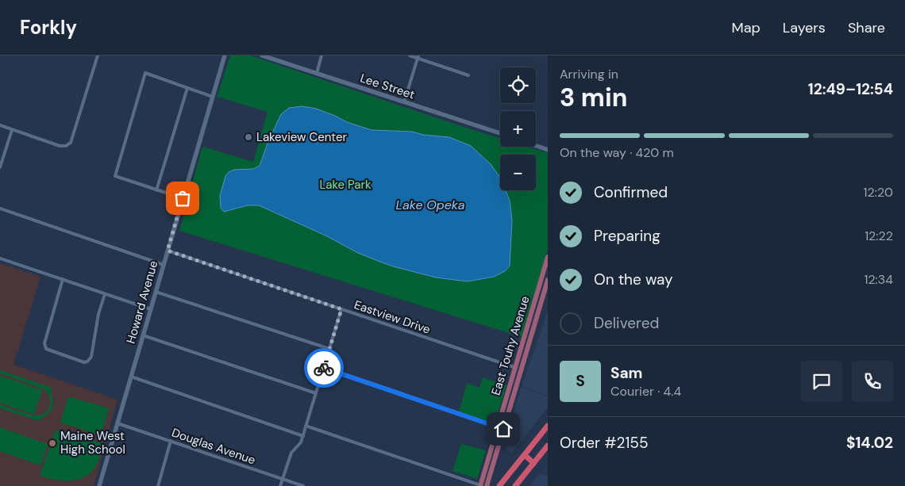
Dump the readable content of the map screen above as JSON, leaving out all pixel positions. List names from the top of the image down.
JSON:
{
  "streets": {
    "main road": ["East Touhy Avenue"],
    "street": [
      "Lee Street",
      "Howard Avenue",
      "Eastview Drive",
      "Douglas Avenue"
    ]
  },
  "crossings": [
    ["Howard Avenue", "Eastview Drive"],
    ["Howard Avenue", "Douglas Avenue"],
    ["Eastview Drive", "East Touhy Avenue"]
  ],
  "water": ["Lake Opeka"],
  "parks": ["Lake Park"],
  "places": ["Lakeview Center", "Maine West High School"],
  "page": {
    "header": "Forkly",
    "nav": ["Map", "Layers", "Share"],
    "heading": ["3 min", "Arriving in", "12:49–12:54"],
    "panel": [
      "Sam",
      "Courier · 4.4",
      "Order #2155",
      "$14.02"
    ],
    "map_buttons": ["+", "−"],
    "bar": "On the way · 420 m",
    "list": [
      ["Confirmed", "12:20"],
      ["Preparing", "12:22"],
      ["On the way", "12:34"],
      "Delivered"
    ],
    "round": "S"
  }
}
